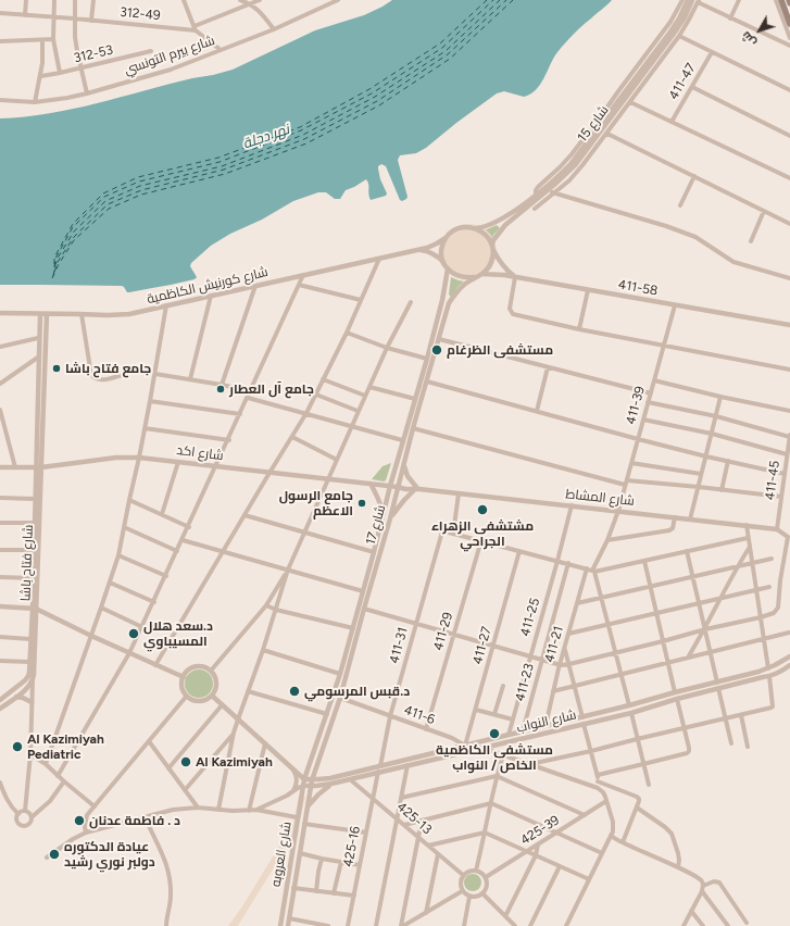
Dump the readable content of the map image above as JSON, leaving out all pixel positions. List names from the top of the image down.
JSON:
{
  "streets": {
    "street": [
      "312-49",
      "312-53",
      "شارع بيرم التونسي",
      "411-47",
      "شارع 15",
      "شارع كورنيش الكاظمية",
      "411-58",
      "411-39",
      "شارع اكد",
      "411-45",
      "شارع المشاط",
      "شارع 17",
      "شارع فتاح باشا",
      "411-25",
      "411-29",
      "411-21",
      "411-31",
      "411-27",
      "411-23",
      "411-6",
      "شارع النواب",
      "425-13",
      "425-39",
      "425-16",
      "شارع العروبه"
    ]
  },
  "crossings": [
    ["شارع 15", "شارع كورنيش الكاظمية"],
    ["شارع 15", "411-58"],
    ["شارع 15", "شارع 17"],
    ["شارع كورنيش الكاظمية", "411-58"],
    ["شارع كورنيش الكاظمية", "شارع 17"],
    ["شارع كورنيش الكاظمية", "شارع فتاح باشا"],
    ["411-58", "411-39"],
    ["411-58", "شارع 17"],
    ["411-39", "شارع المشاط"],
    ["شارع اكد", "شارع المشاط"],
    ["شارع اكد", "شارع 17"],
    ["شارع اكد", "شارع فتاح باشا"],
    ["411-45", "شارع المشاط"],
    ["شارع المشاط", "شارع 17"],
    ["شارع المشاط", "411-25"],
    ["شارع 17", "411-6"],
    ["شارع 17", "شارع النواب"],
    ["شارع 17", "شارع العروبه"],
    ["411-25", "شارع النواب"],
    ["411-29", "411-6"],
    ["411-21", "شارع النواب"],
    ["411-31", "411-6"],
    ["411-31", "شارع النواب"],
    ["411-27", "411-6"],
    ["411-27", "شارع النواب"],
    ["411-23", "شارع النواب"],
    ["411-6", "شارع النواب"],
    ["شارع النواب", "425-13"],
    ["شارع النواب", "425-16"],
    ["شارع النواب", "شارع العروبه"],
    ["425-13", "425-39"],
    ["425-13", "425-16"]
  ],
  "water": ["نهر دجلة"],
  "places": [
    "مستشفى الظرغام",
    "جامع فتاح باشا",
    "جامع آل العطار",
    "جامع الرسول الاعظم",
    "مشتشفى الزهراء الجراحي",
    "د.سعد هلال المسيباوي",
    "د.قبس المرسومي",
    "مستشفى الكاظمية الخاص / النواب",
    "Al Kazimiyah Pediatric",
    "Al Kazimiyah",
    "د . فاطمة عدنان",
    "عيادة الدكتوره دولبر نوري رشيد"
  ],
  "north": "bottom left"
}
